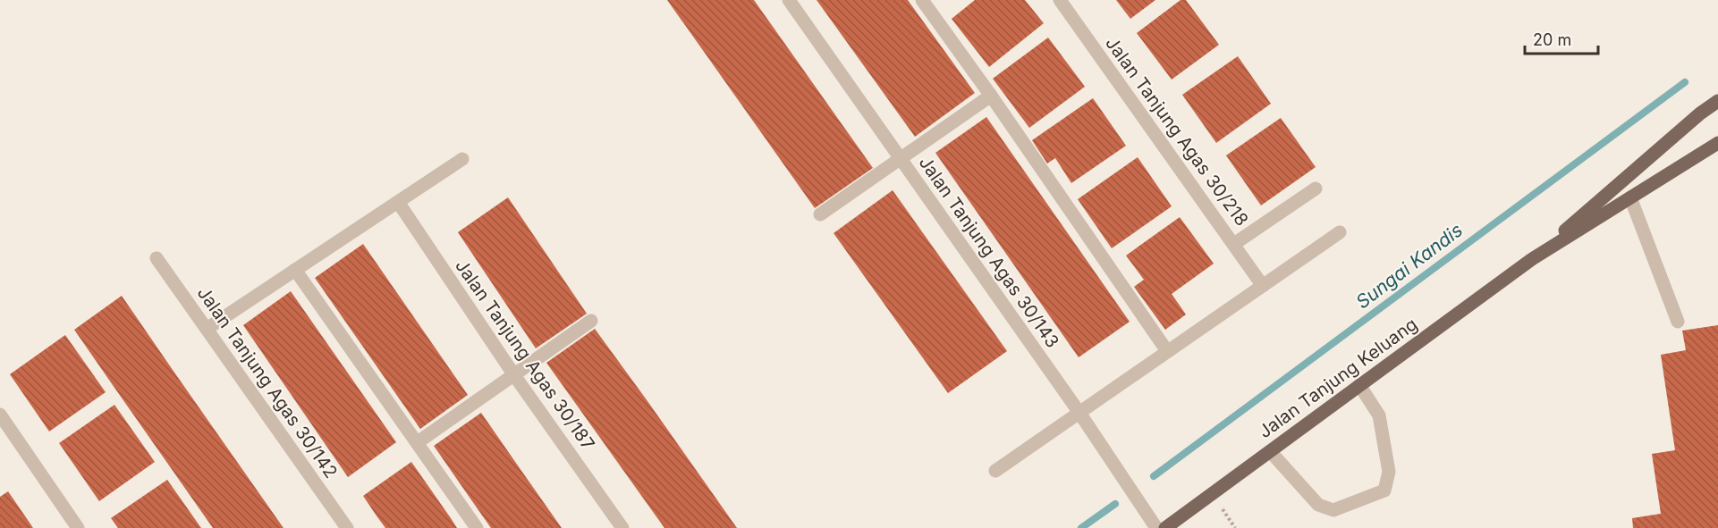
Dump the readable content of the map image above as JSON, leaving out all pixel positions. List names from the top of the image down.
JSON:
{
  "streets": {
    "main road": ["Jalan Tanjung Keluang"],
    "street": [
      "Jalan Tanjung Agas 30/218",
      "Jalan Tanjung Agas 30/143",
      "Jalan Tanjung Agas 30/187",
      "Jalan Tanjung Agas 30/142"
    ]
  },
  "water": ["Sungai Kandis"],
  "scale_bar": "20 m"
}
